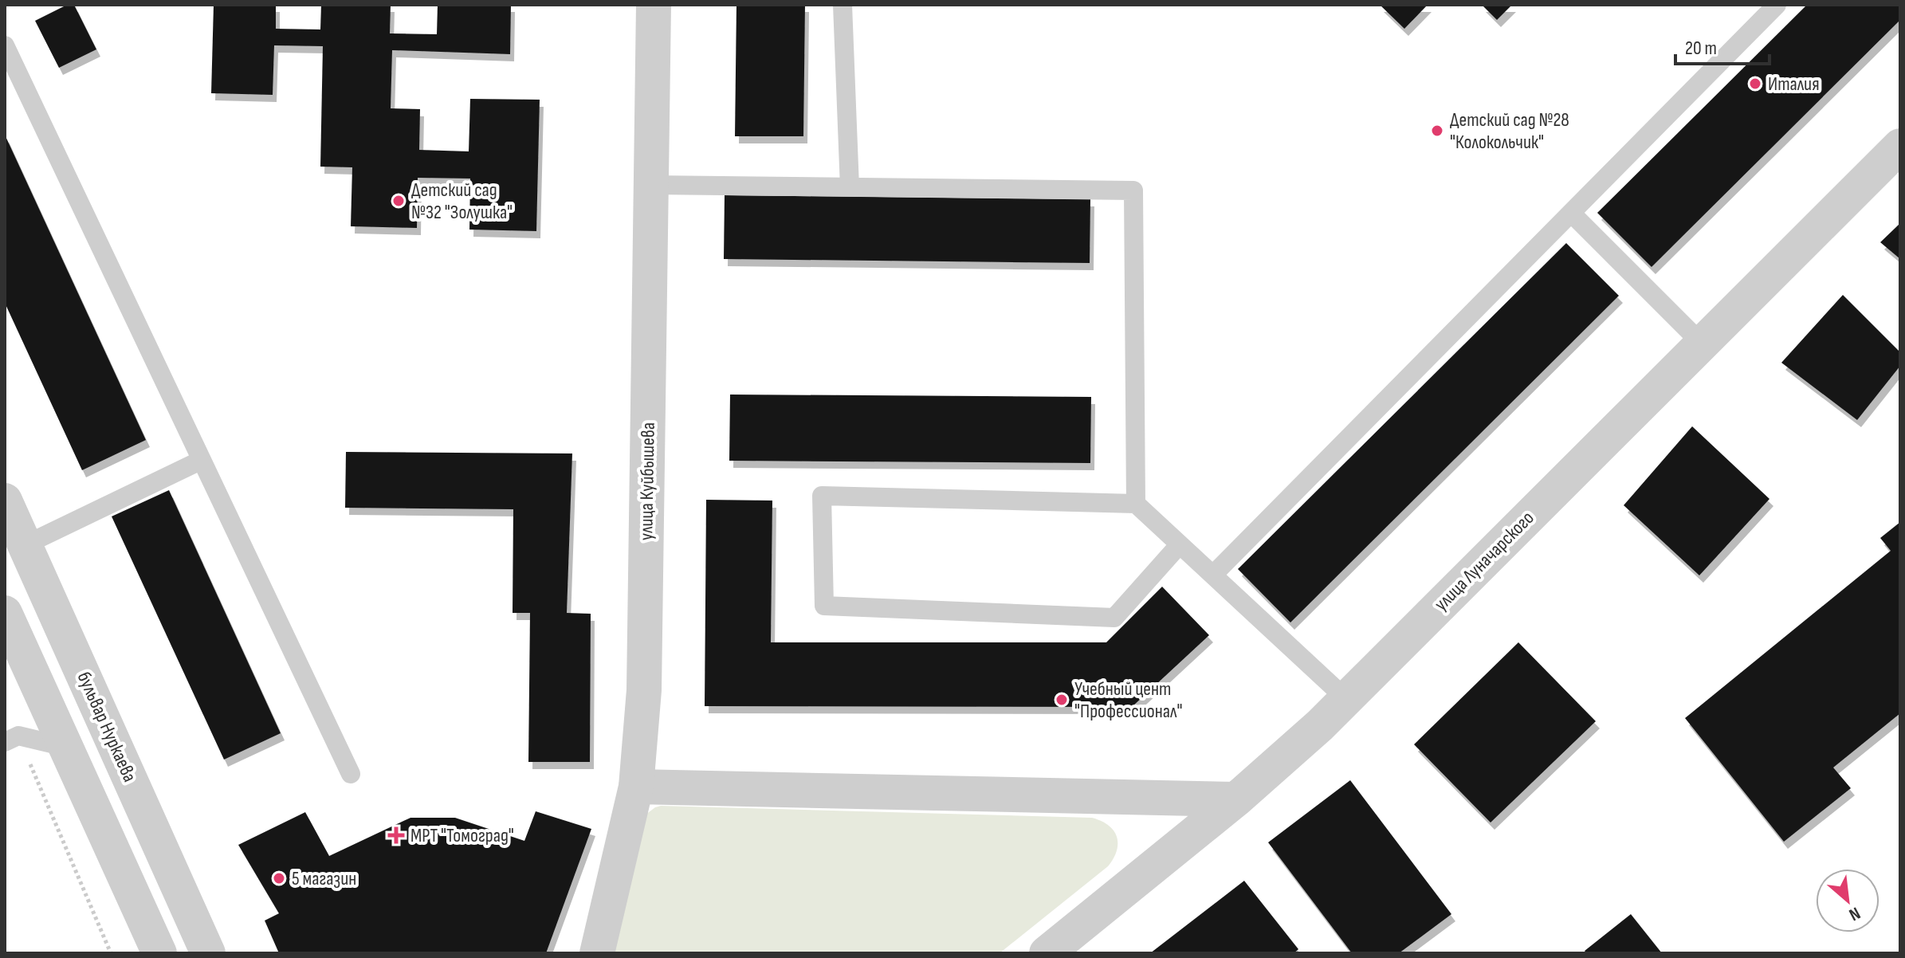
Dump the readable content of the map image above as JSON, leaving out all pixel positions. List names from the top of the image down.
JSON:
{
  "streets": {
    "street": ["улица Куйбышева", "улица Луначарского", "бульвар Нуркаева"]
  },
  "places": {
    "other": [
      "Италия",
      "Детский сад №28 \"Колокольчик\"",
      "Детский сад №32 \"Золушка\"",
      "Учебный цент \"Профессионал\"",
      "5 магазин"
    ],
    "health": ["МРТ \"Томоград\""]
  },
  "scale_bar": "20 m",
  "north": "bottom right"
}
